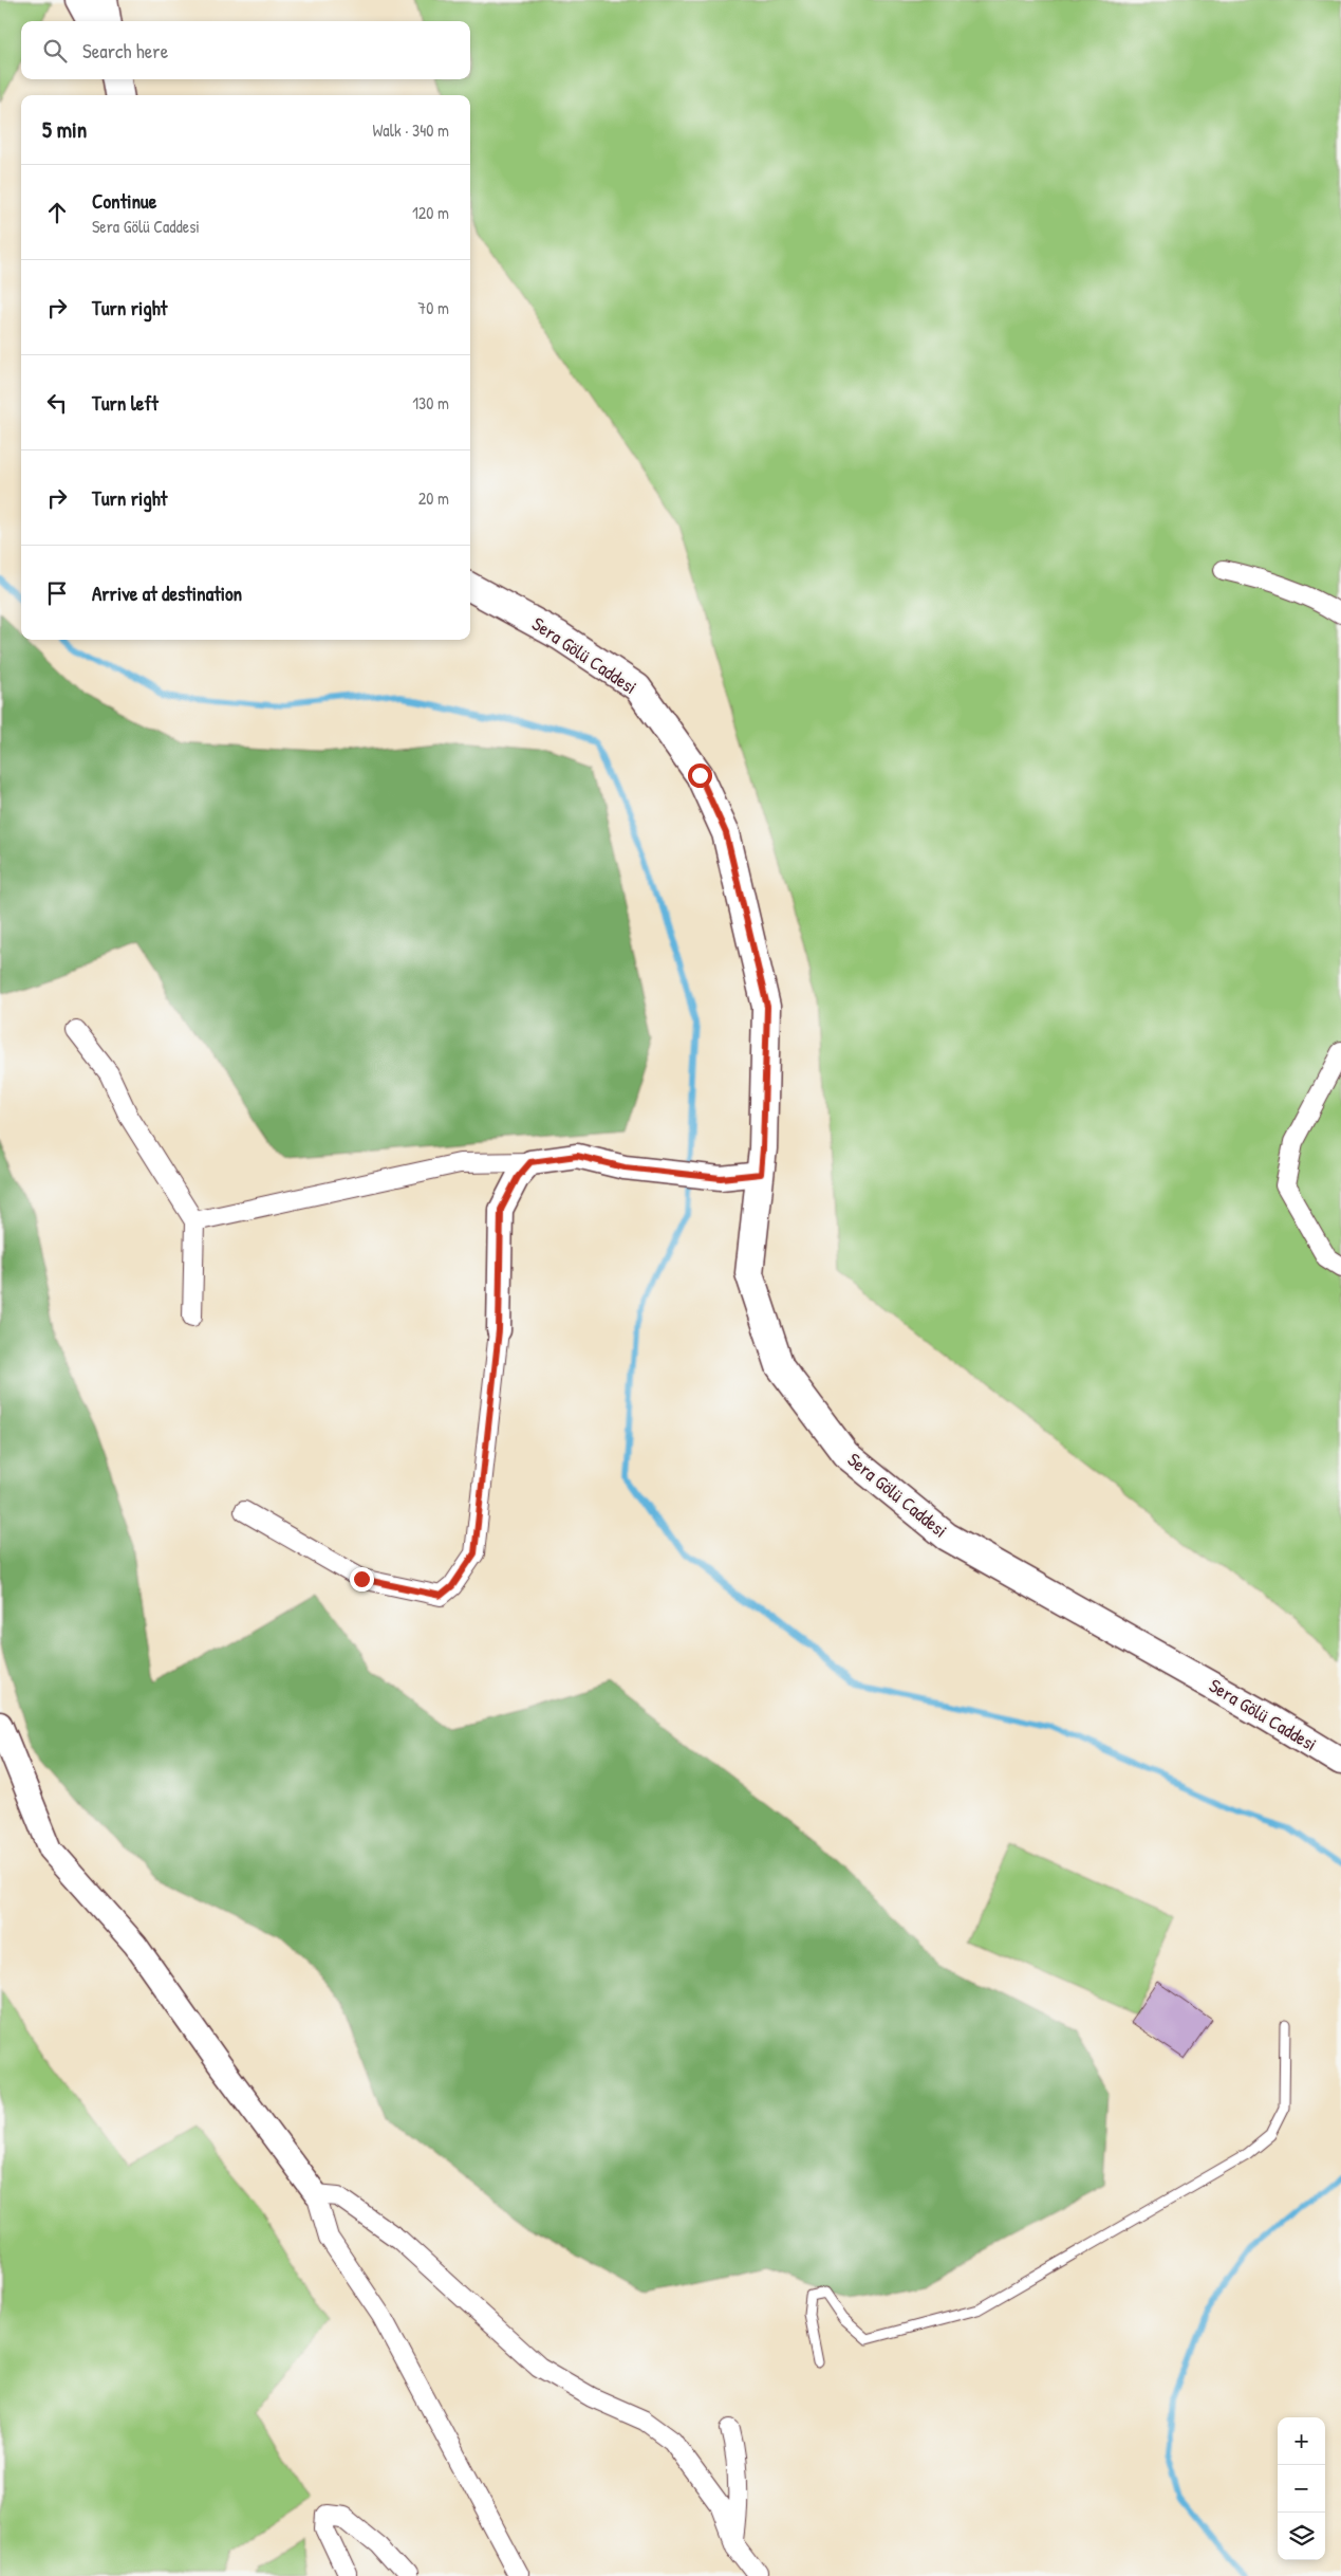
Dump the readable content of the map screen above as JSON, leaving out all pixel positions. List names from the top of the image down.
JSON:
{
  "streets": {
    "main road": ["Sera Gölü Caddesi"]
  },
  "page": {
    "search": "Search here",
    "heading": ["5 min", "Walk · 340 m"],
    "list": [
      ["Continue", "Sera Gölü Caddesi", "120 m"],
      ["Turn right", "70 m"],
      ["Turn left", "130 m"],
      ["Turn right", "20 m"],
      "Arrive at destination"
    ],
    "map_buttons": ["+", "−"]
  }
}
